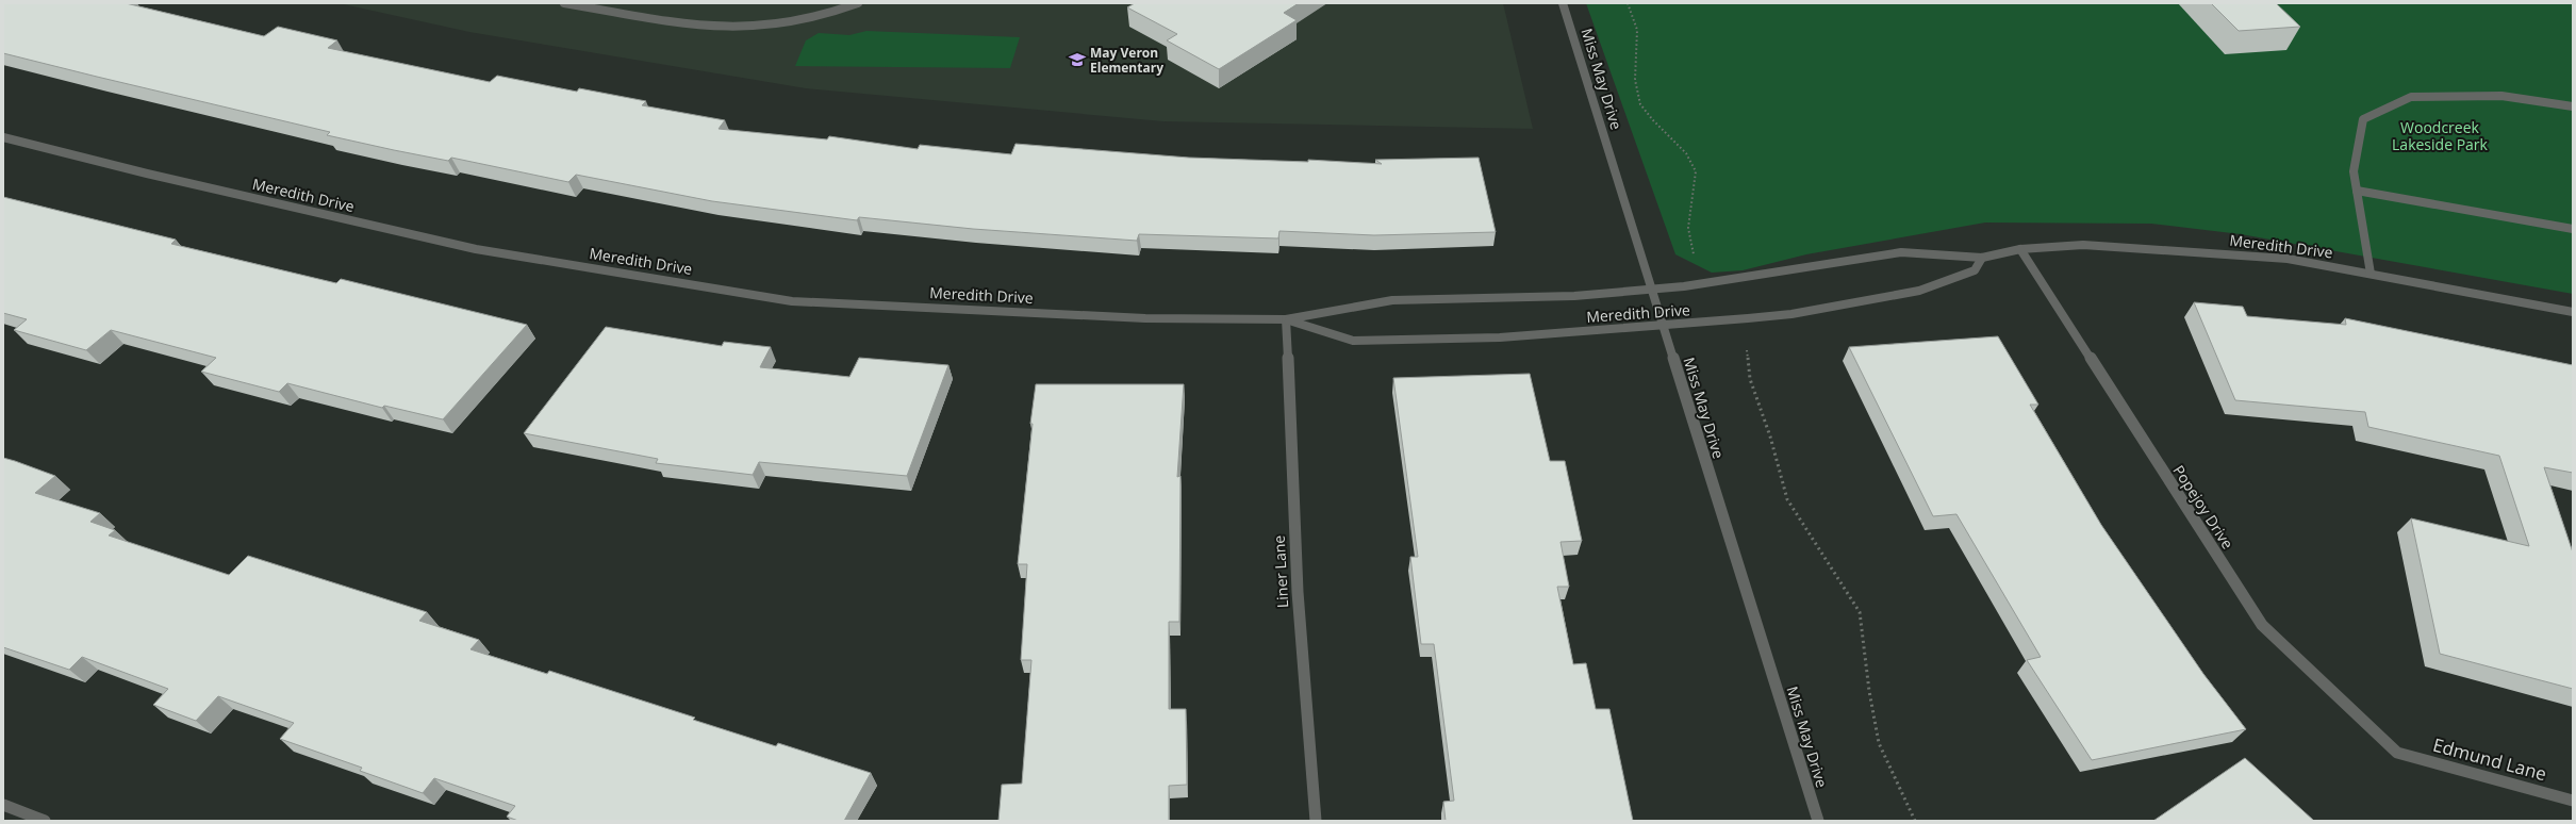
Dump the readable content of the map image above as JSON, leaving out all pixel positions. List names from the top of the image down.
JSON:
{
  "streets": {
    "street": [
      "Miss May Drive",
      "Meredith Drive",
      "Popejoy Drive",
      "Liner Lane",
      "Edmund Lane"
    ]
  },
  "crossings": [
    ["Miss May Drive", "Meredith Drive"],
    ["Meredith Drive", "Popejoy Drive"],
    ["Meredith Drive", "Liner Lane"],
    ["Popejoy Drive", "Edmund Lane"]
  ],
  "parks": ["Woodcreek Lakeside Park"],
  "places": {
    "school or university": ["May Veron Elementary"]
  }
}
